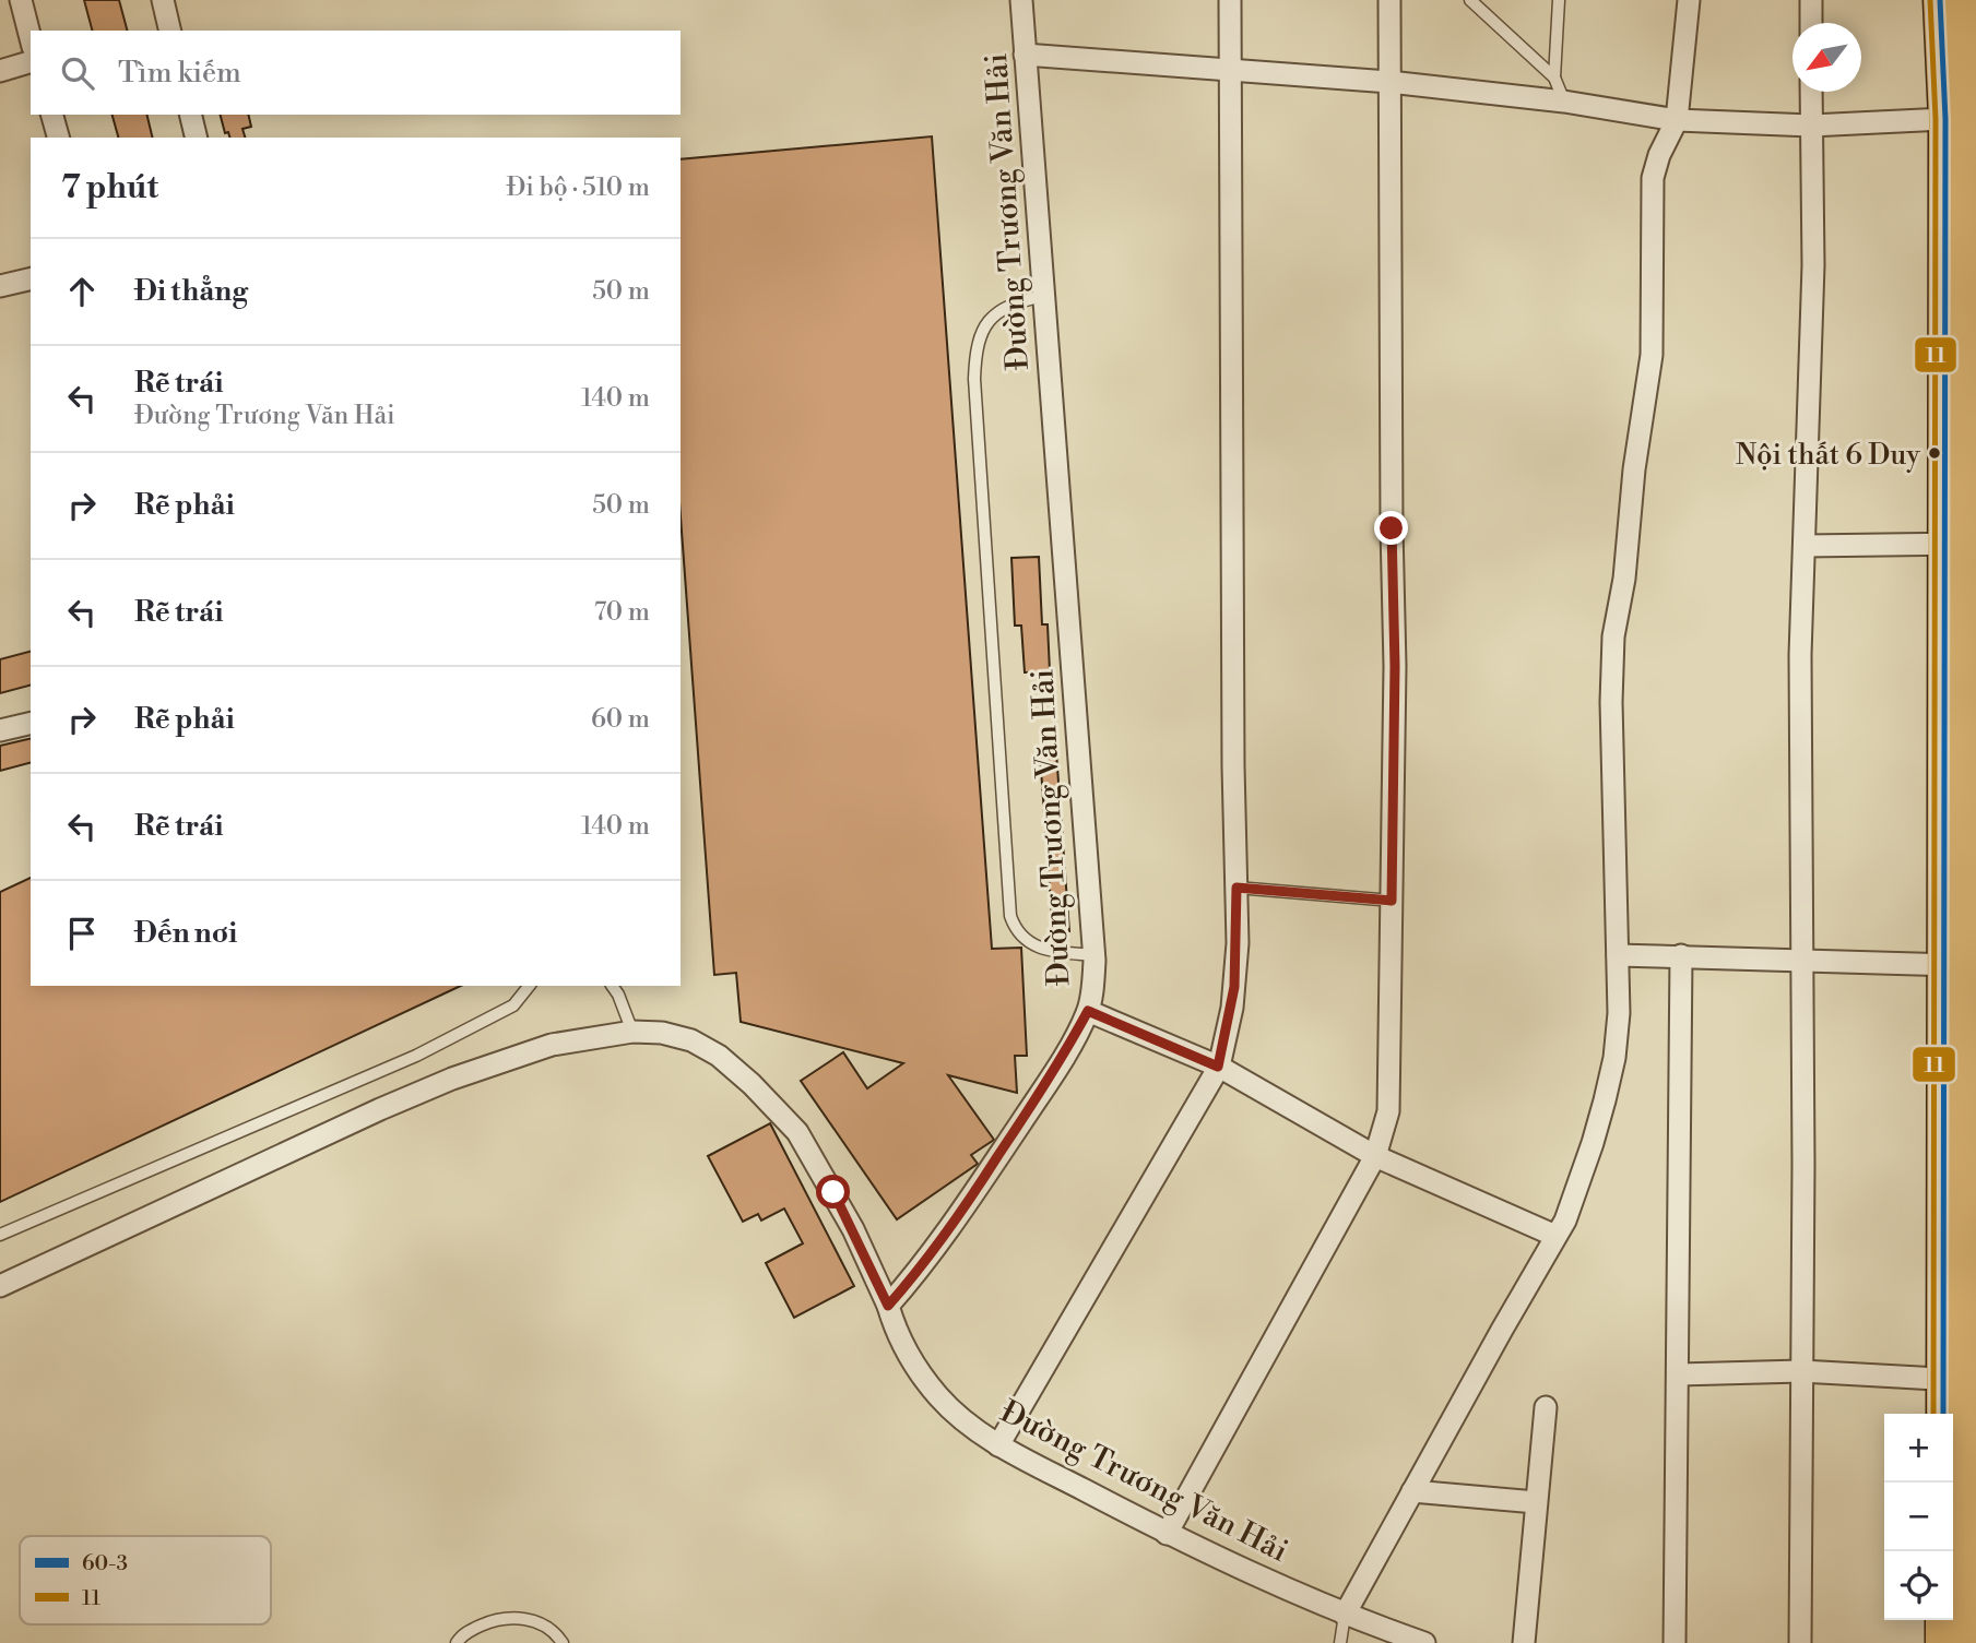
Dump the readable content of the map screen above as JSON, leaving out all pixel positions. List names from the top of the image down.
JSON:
{
  "streets": {
    "street": ["Đường Trương Văn Hải"]
  },
  "places": ["Nội thất 6 Duy"],
  "lines": ["transit line 60-3", "transit line 11"],
  "legend": ["60-3", "11"],
  "north": "bottom left",
  "page": {
    "search": "Tìm kiếm",
    "heading": ["7 phút", "Đi bộ · 510 m"],
    "list": [
      ["Đi thẳng", "50 m"],
      ["Rẽ trái", "Đường Trương Văn Hải", "140 m"],
      ["Rẽ phải", "50 m"],
      ["Rẽ trái", "70 m"],
      ["Rẽ phải", "60 m"],
      ["Rẽ trái", "140 m"],
      "Đến nơi"
    ],
    "map_buttons": ["+", "−"]
  }
}
